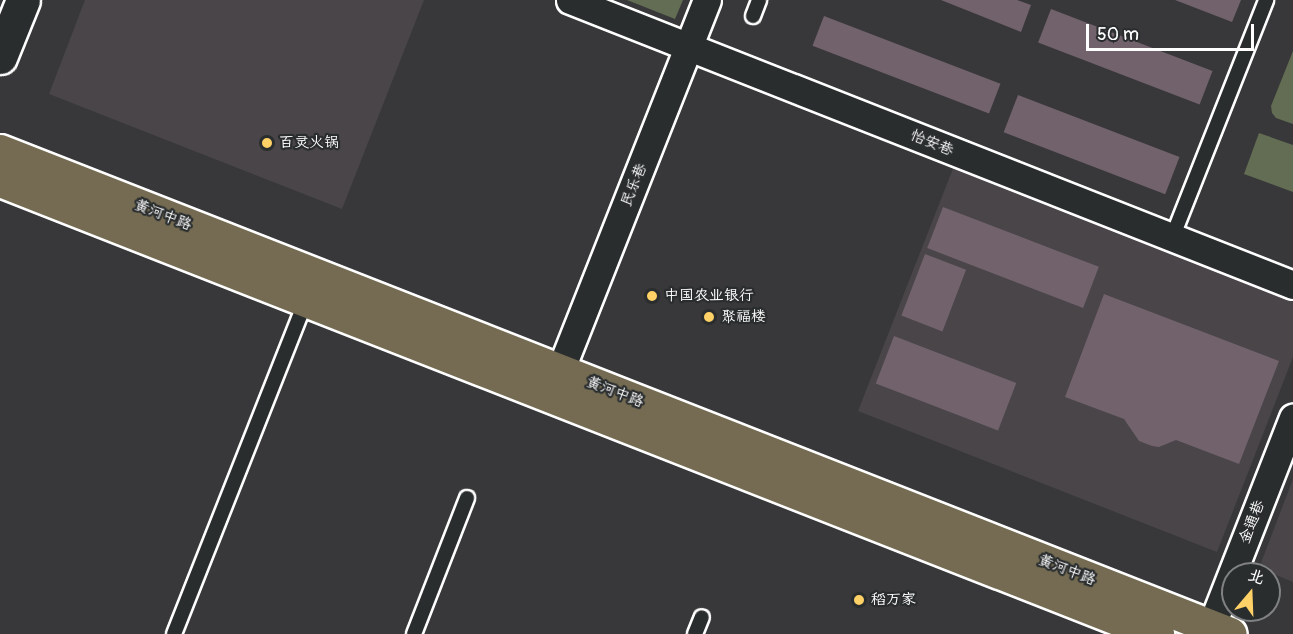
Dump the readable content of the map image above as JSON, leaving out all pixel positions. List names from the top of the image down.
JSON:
{
  "streets": {
    "main road": ["黄河中路"],
    "street": ["怡安巷", "民乐巷", "金通巷"]
  },
  "crossings": [
    ["怡安巷", "民乐巷"],
    ["民乐巷", "黄河中路"],
    ["黄河中路", "金通巷"]
  ],
  "places": [
    "百灵火锅",
    "中国农业银行",
    "聚福楼",
    "稻万家"
  ],
  "scale_bar": "50 m",
  "north": "top"
}
